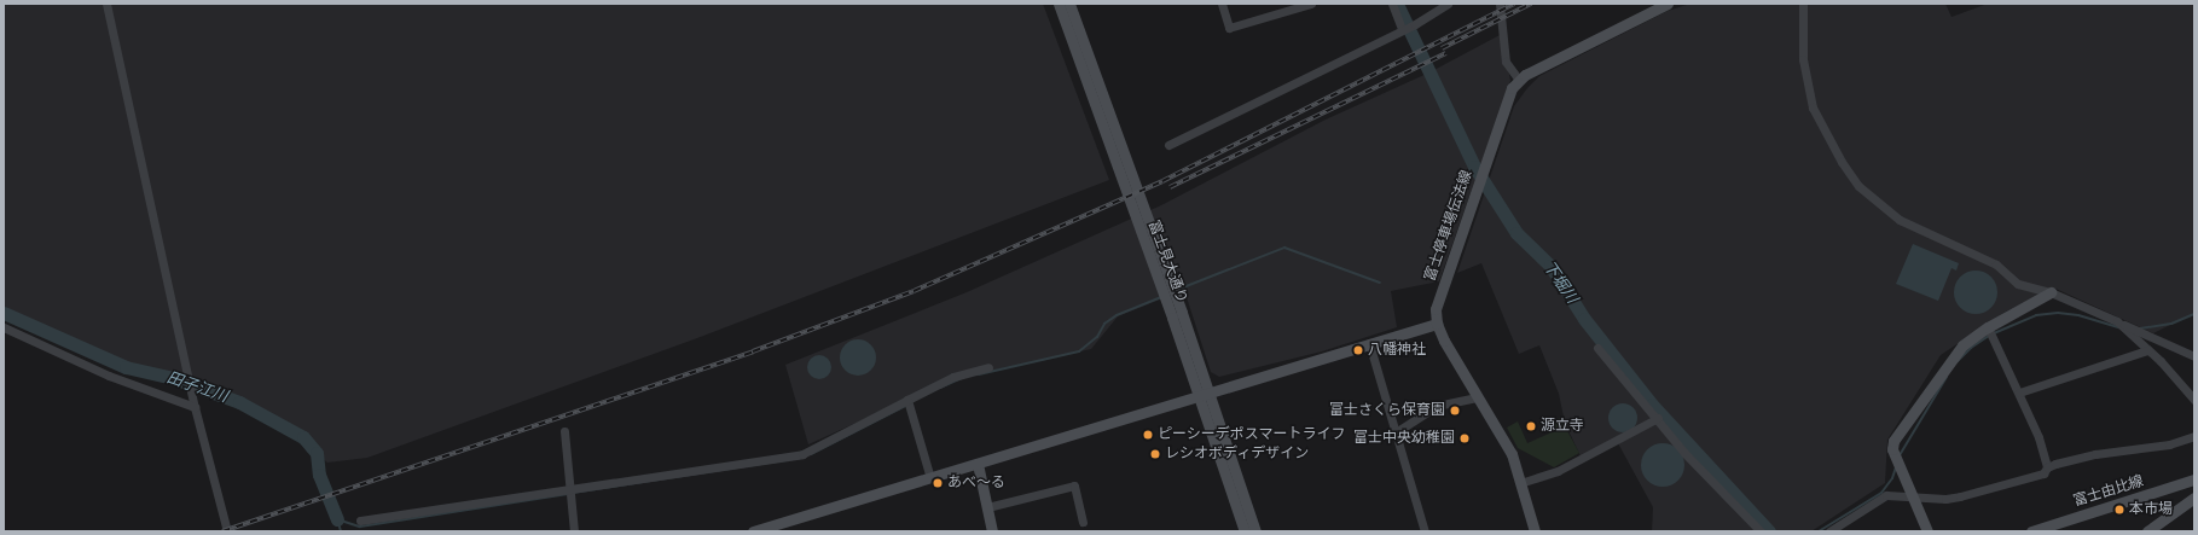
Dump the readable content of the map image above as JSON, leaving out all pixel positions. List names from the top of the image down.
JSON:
{
  "streets": {
    "street": ["富士停車場伝法線", "富士見大通り", "富士由比線"]
  },
  "water": ["下堀川", "田子江川"],
  "places": [
    "八幡神社",
    "富士さくら保育園",
    "源立寺",
    "ピーシーデポスマートライフ",
    "富士中央幼稚園",
    "レシオボディデザイン",
    "あべ〜る",
    "本市場"
  ]
}
